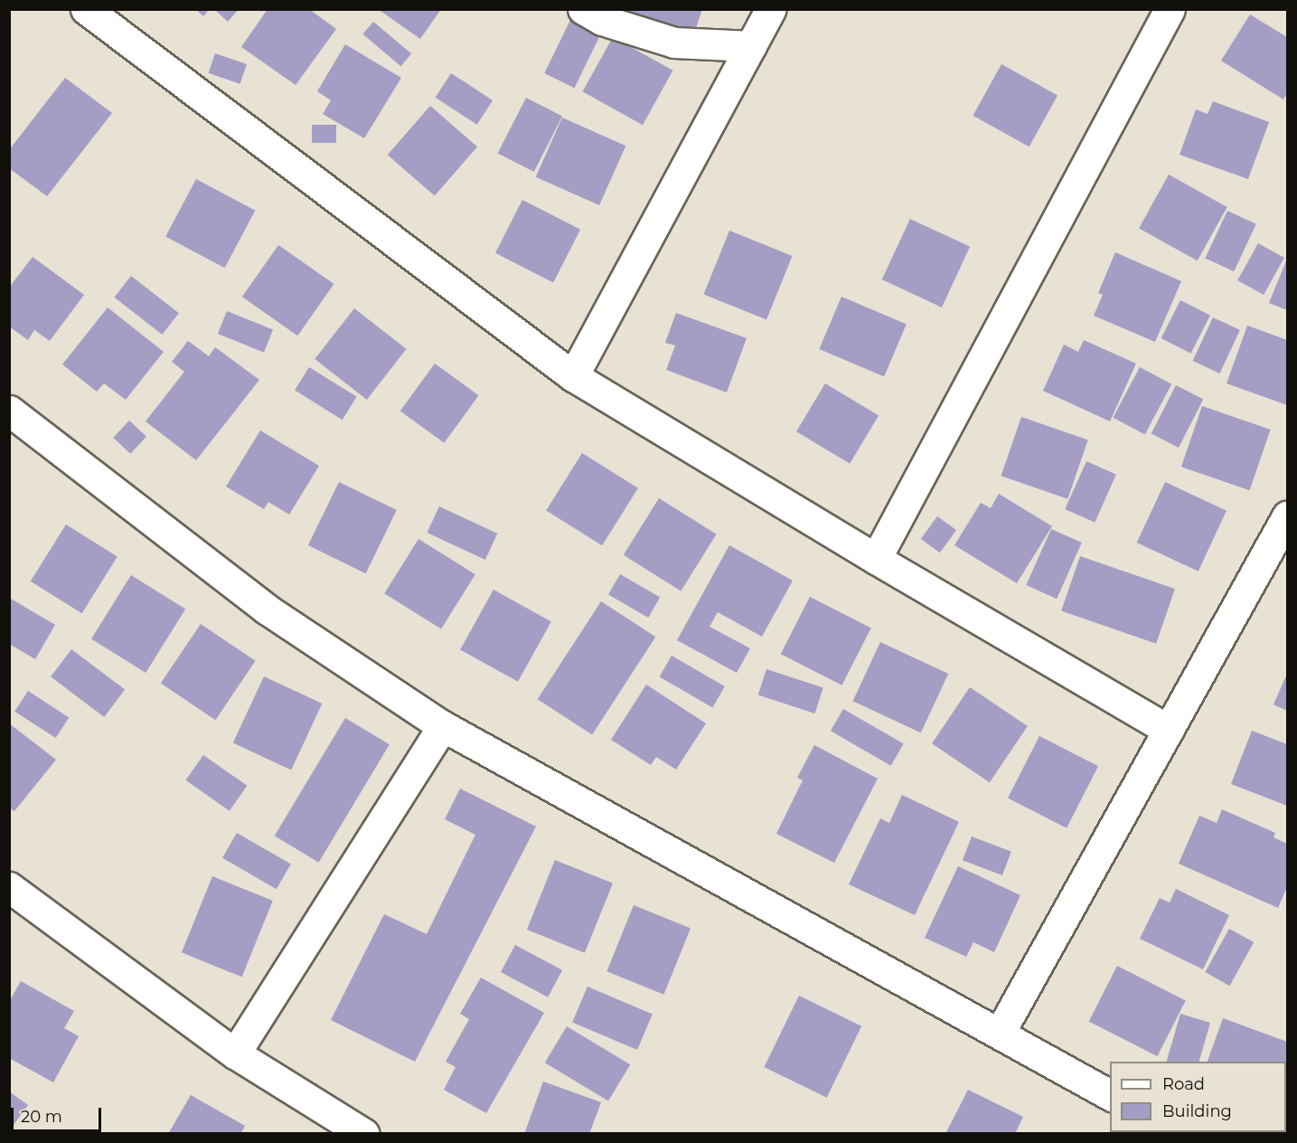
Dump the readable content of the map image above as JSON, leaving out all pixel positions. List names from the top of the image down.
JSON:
{
  "legend": ["Road", "Building"],
  "scale_bar": "20 m"
}
